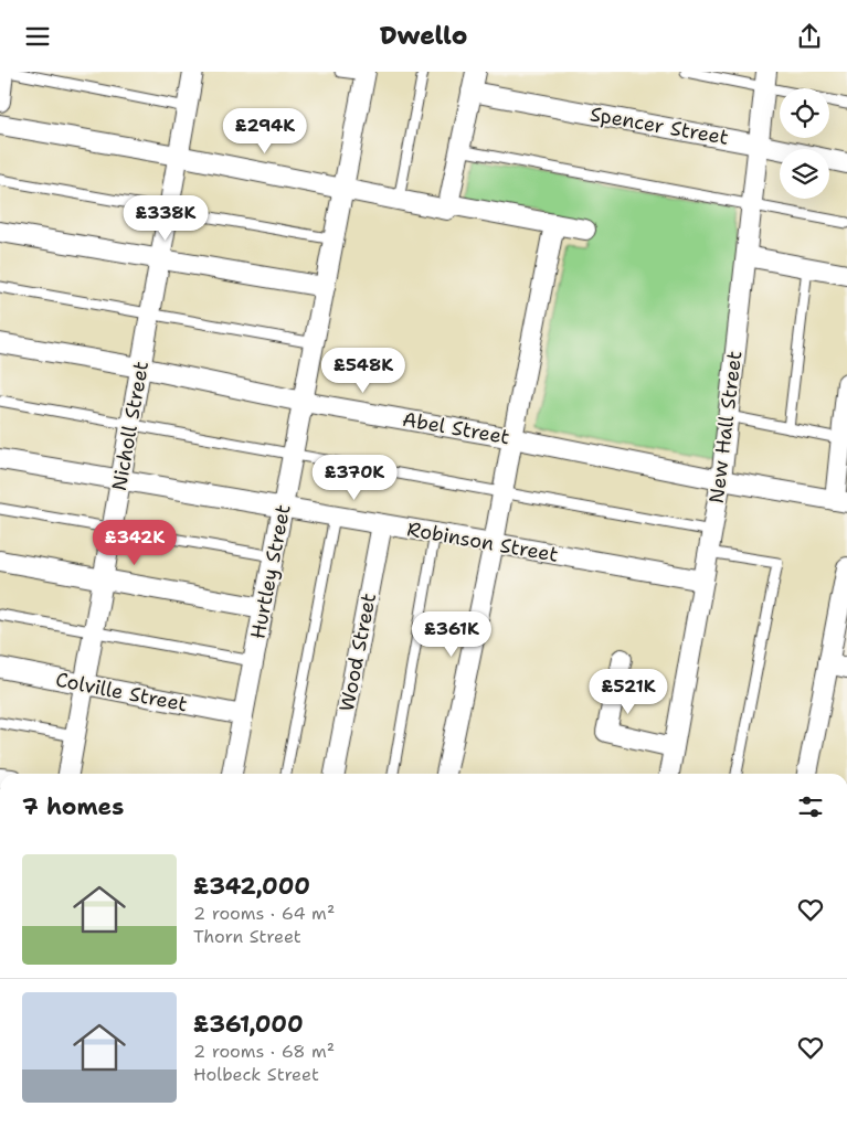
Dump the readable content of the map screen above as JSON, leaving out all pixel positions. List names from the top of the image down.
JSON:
{
  "streets": {
    "street": [
      "Spencer Street",
      "Nicholl Street",
      "New Hall Street",
      "Abel Street",
      "Robinson Street",
      "Hurtley Street",
      "Wood Street",
      "Colville Street"
    ]
  },
  "crossings": [
    ["Spencer Street", "New Hall Street"],
    ["Nicholl Street", "Abel Street"],
    ["Nicholl Street", "Robinson Street"],
    ["Nicholl Street", "Colville Street"],
    ["New Hall Street", "Abel Street"],
    ["New Hall Street", "Robinson Street"],
    ["Abel Street", "Hurtley Street"],
    ["Robinson Street", "Hurtley Street"],
    ["Robinson Street", "Wood Street"],
    ["Hurtley Street", "Colville Street"]
  ],
  "page": {
    "header": "Dwello",
    "price": [
      "£294K",
      "£338K",
      "£548K",
      "£370K",
      "£342K",
      "£361K",
      "£521K"
    ],
    "heading": "7 homes",
    "list": [
      {
        "name": "£342,000",
        "note": "2 rooms · 64 m² · Thorn Street"
      },
      {
        "name": "£361,000",
        "note": "2 rooms · 68 m² · Holbeck Street"
      }
    ]
  }
}
